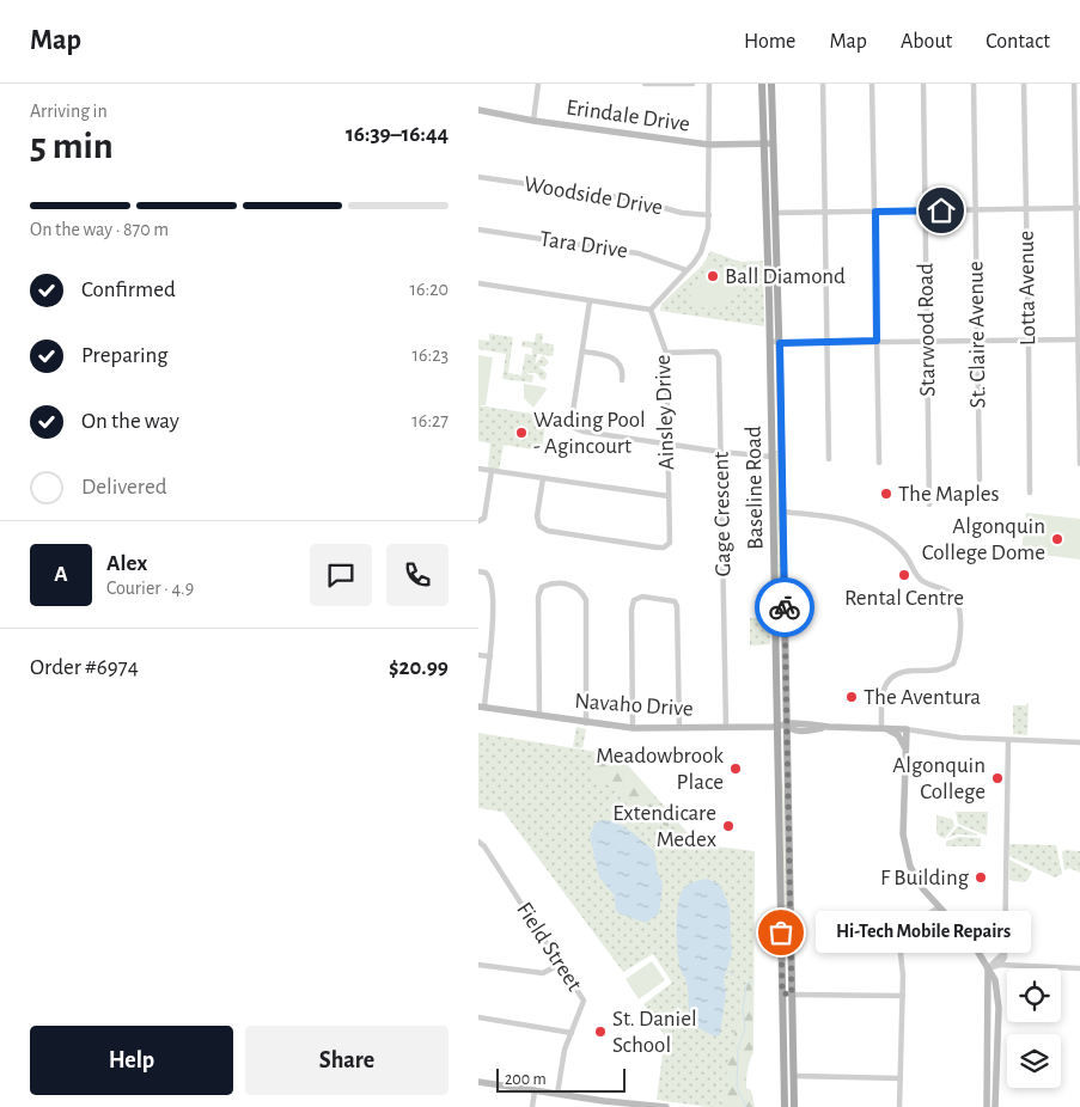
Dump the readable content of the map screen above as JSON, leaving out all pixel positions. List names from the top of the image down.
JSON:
{
  "streets": {
    "main road": ["Baseline Road"],
    "street": [
      "Erindale Drive",
      "Woodside Drive",
      "Tara Drive",
      "Lotta Avenue",
      "Starwood Road",
      "St. Claire Avenue",
      "Ainsley Drive",
      "Gage Crescent",
      "Navaho Drive",
      "Field Street"
    ]
  },
  "crossings": [
    ["Erindale Drive", "Baseline Road"],
    ["Ainsley Drive", "Gage Crescent"],
    ["Baseline Road", "Navaho Drive"],
    ["Gage Crescent", "Navaho Drive"]
  ],
  "places": [
    "Ball Diamond",
    "Wading Pool - Agincourt",
    "The Maples",
    "Algonquin College Dome",
    "Rental Centre",
    "The Aventura",
    "Meadowbrook Place",
    "Algonquin College",
    "Extendicare Medex",
    "F Building",
    "Hi-Tech Mobile Repairs",
    "St. Daniel School"
  ],
  "scale_bar": "200 m",
  "page": {
    "header": "Map",
    "nav": [
      "Home",
      "Map",
      "About",
      "Contact"
    ],
    "heading": ["5 min", "Arriving in", "16:39–16:44"],
    "panel": [
      "Alex",
      "Courier · 4.9",
      "Order #6974",
      "$20.99"
    ],
    "bar": "On the way · 870 m",
    "list": [
      ["Confirmed", "16:20"],
      ["Preparing", "16:23"],
      ["On the way", "16:27"],
      "Delivered"
    ],
    "round": "A",
    "bubble": "Hi-Tech Mobile Repairs",
    "buttons": ["Help", "Share"],
    "scale": "200 m"
  }
}
